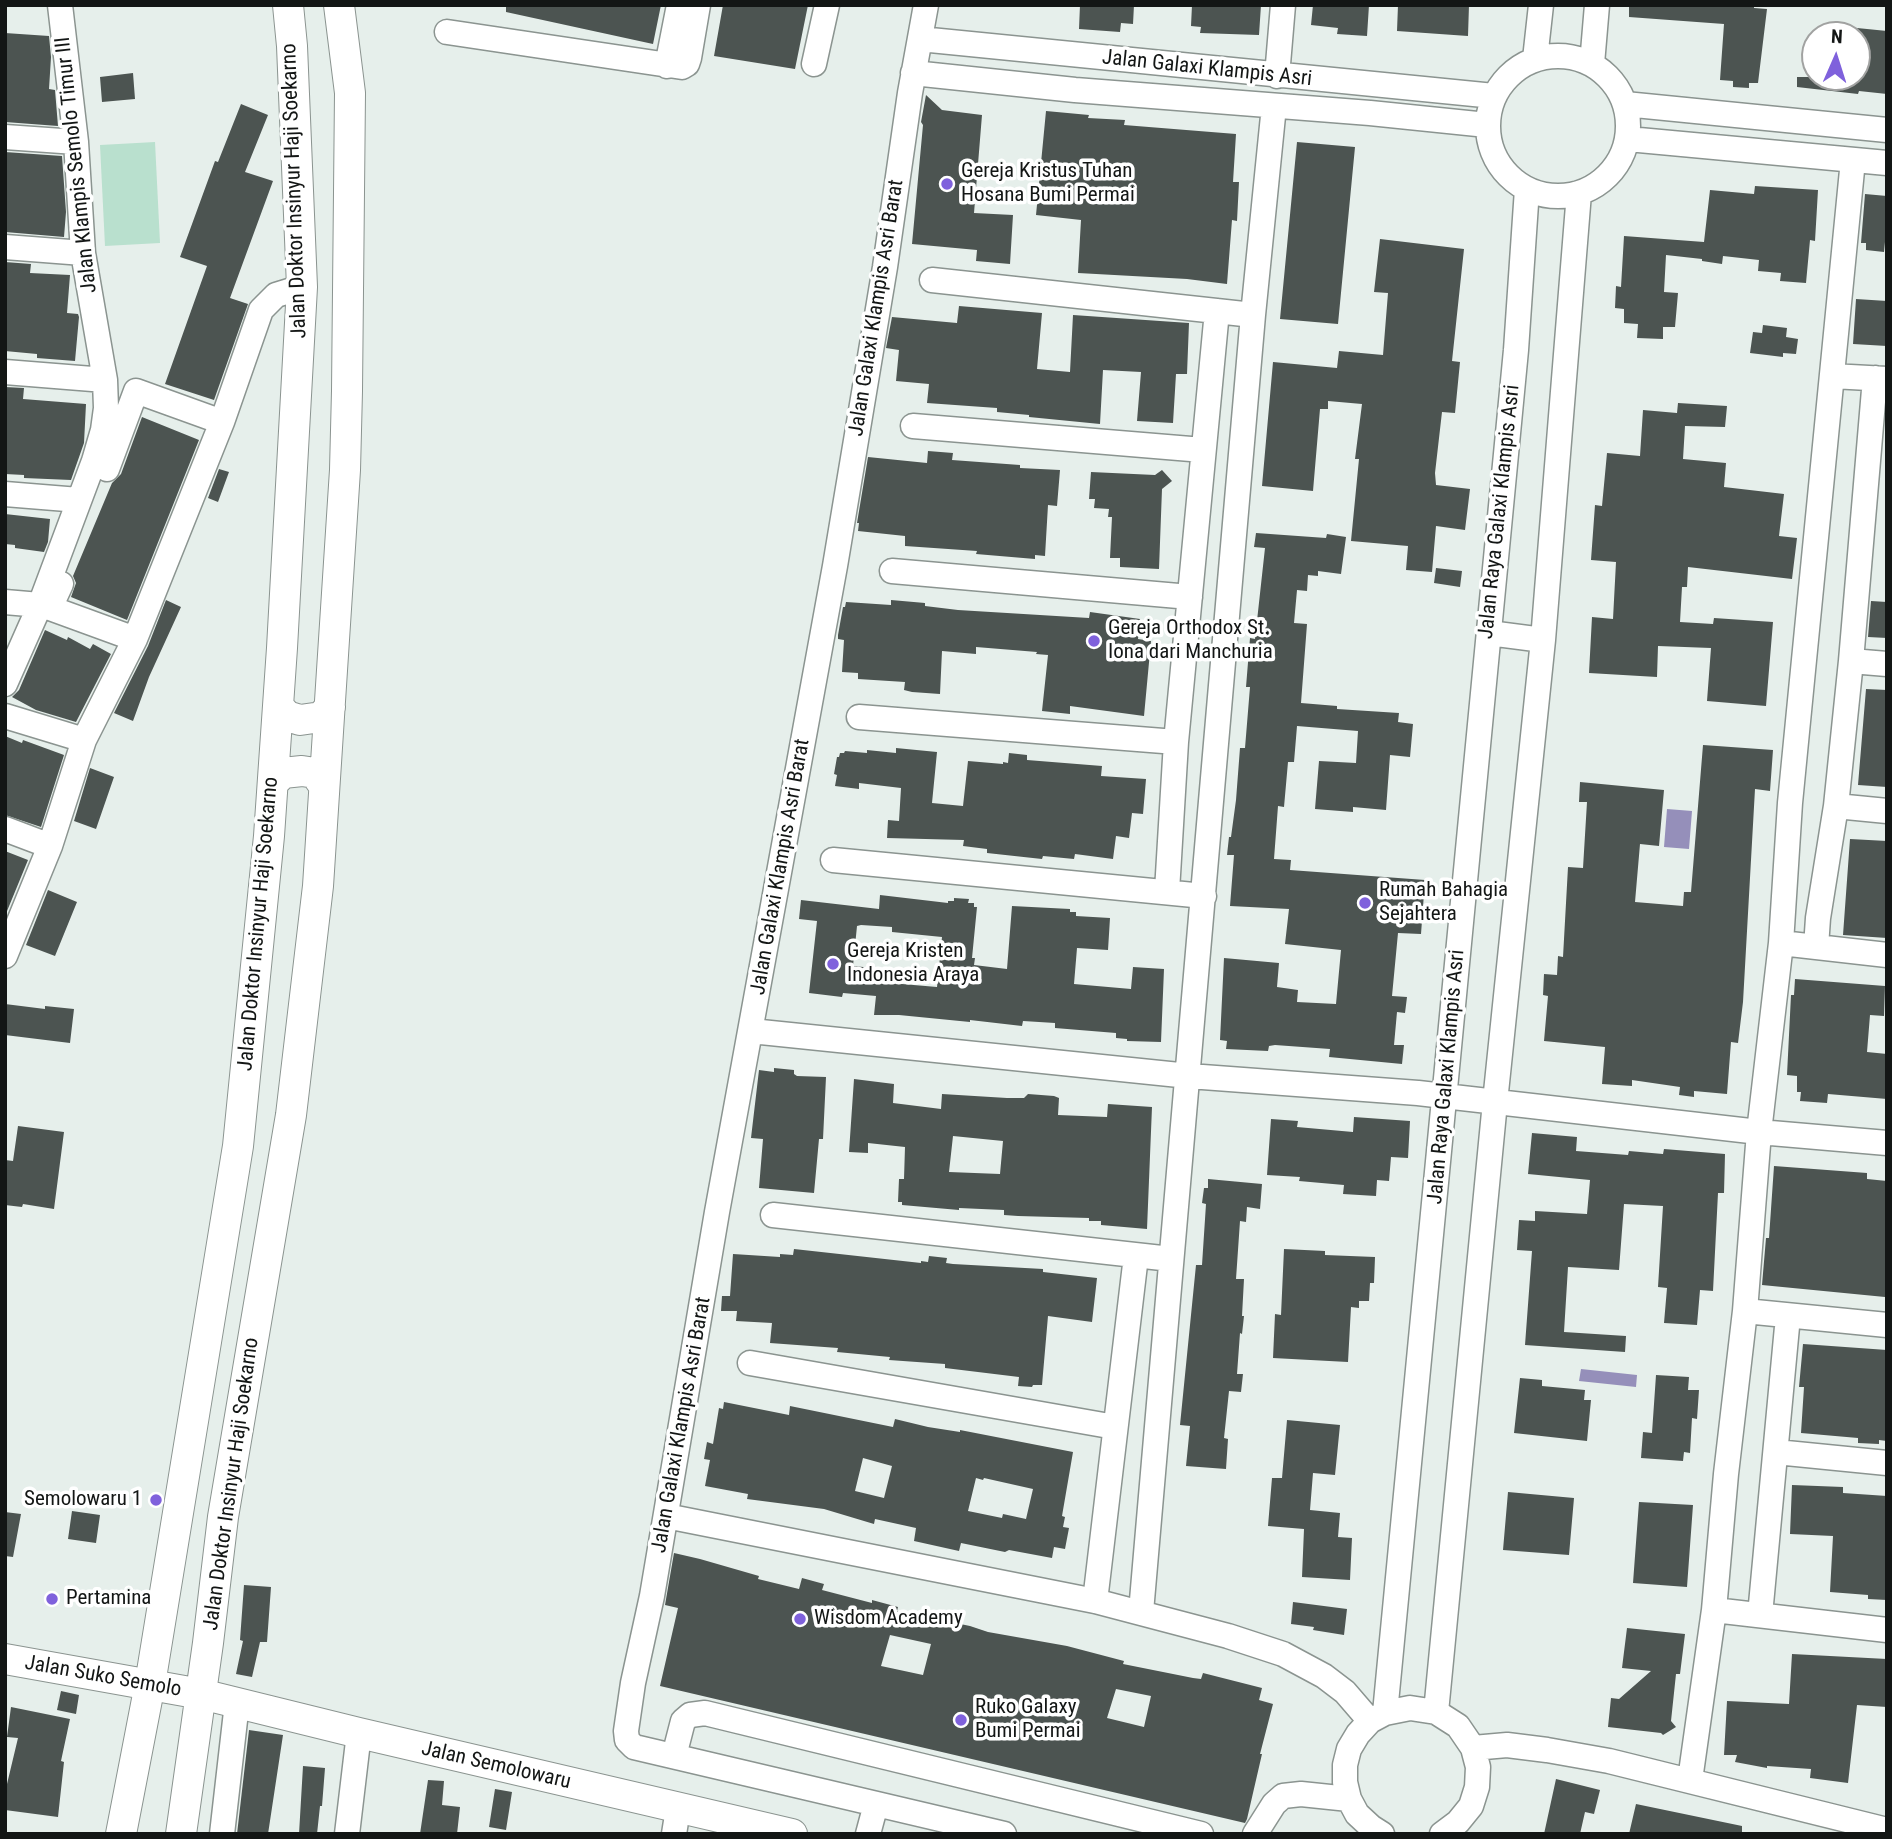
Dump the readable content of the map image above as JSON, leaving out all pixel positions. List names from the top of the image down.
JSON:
{
  "streets": {
    "main road": ["Jalan Doktor Insinyur Haji Soekarno", "Jalan Suko Semolo", "Jalan Semolowaru"],
    "street": [
      "Jalan Galaxi Klampis Asri",
      "Jalan Klampis Semolo Timur III",
      "Jalan Galaxi Klampis Asri Barat",
      "Jalan Raya Galaxi Klampis Asri"
    ]
  },
  "crossings": [
    ["Jalan Galaxi Klampis Asri", "Jalan Galaxi Klampis Asri Barat"],
    ["Jalan Galaxi Klampis Asri", "Jalan Raya Galaxi Klampis Asri"],
    ["Jalan Doktor Insinyur Haji Soekarno", "Jalan Suko Semolo"],
    ["Jalan Doktor Insinyur Haji Soekarno", "Jalan Semolowaru"],
    ["Jalan Suko Semolo", "Jalan Semolowaru"]
  ],
  "places": [
    "Gereja Kristus Tuhan Hosana Bumi Permai",
    "Gereja Orthodox St. Iona dari Manchuria",
    "Rumah Bahagia Sejahtera",
    "Gereja Kristen Indonesia Araya",
    "Semolowaru 1",
    "Pertamina",
    "Wisdom Academy",
    "Ruko Galaxy Bumi Permai"
  ],
  "north": "top"
}
